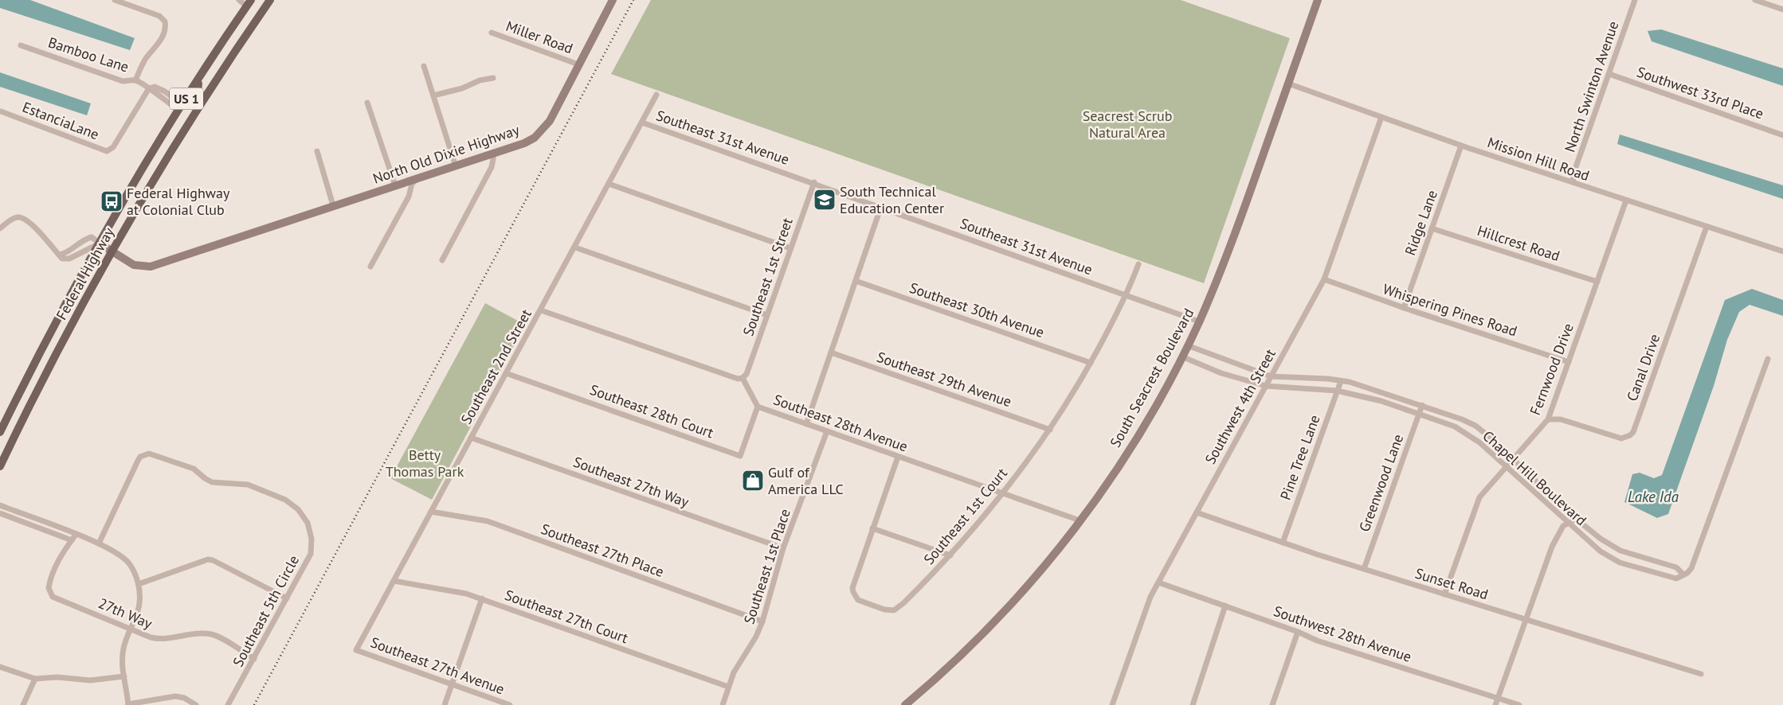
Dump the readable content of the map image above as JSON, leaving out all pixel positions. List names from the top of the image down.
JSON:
{
  "streets": {
    "main road": ["US 1", "Federal Highway"],
    "street": [
      "Miller Road",
      "Bamboo Lane",
      "North Swinton Avenue",
      "Southwest 33rd Place",
      "EstanciaLane",
      "Southeast 31st Avenue",
      "North Old Dixie Highway",
      "Mission Hill Road",
      "Ridge Lane",
      "Hillcrest Road",
      "Southeast 1st Street",
      "Southeast 30th Avenue",
      "Whispering Pines Road",
      "Southeast 2nd Street",
      "Canal Drive",
      "Fernwood Drive",
      "South Seacrest Boulevard",
      "Southeast 29th Avenue",
      "Southwest 4th Street",
      "Southeast 28th Court",
      "Southeast 28th Avenue",
      "Pine Tree Lane",
      "Chapel Hill Boulevard",
      "Southeast 27th Way",
      "Greenwood Lane",
      "Southeast 1st Court",
      "Southeast 27th Place",
      "Southeast 1st Place",
      "Sunset Road",
      "Southeast 5th Circle",
      "27th Way",
      "Southeast 27th Court",
      "Southwest 28th Avenue",
      "Southeast 27th Avenue"
    ]
  },
  "crossings": [
    ["Miller Road", "North Old Dixie Highway"],
    ["Bamboo Lane", "EstanciaLane"],
    ["Bamboo Lane", "Federal Highway"],
    ["North Swinton Avenue", "Southwest 33rd Place"],
    ["North Swinton Avenue", "Mission Hill Road"],
    ["Southeast 31st Avenue", "Southeast 1st Street"],
    ["Southeast 31st Avenue", "Southeast 2nd Street"],
    ["Southeast 31st Avenue", "South Seacrest Boulevard"],
    ["Southeast 31st Avenue", "Southeast 1st Court"],
    ["North Old Dixie Highway", "Federal Highway"],
    ["Mission Hill Road", "Ridge Lane"],
    ["Mission Hill Road", "Canal Drive"],
    ["Mission Hill Road", "Fernwood Drive"],
    ["Mission Hill Road", "South Seacrest Boulevard"],
    ["Mission Hill Road", "Southwest 4th Street"],
    ["Ridge Lane", "Hillcrest Road"],
    ["Ridge Lane", "Whispering Pines Road"],
    ["Hillcrest Road", "Fernwood Drive"],
    ["Southeast 1st Street", "Southeast 28th Avenue"],
    ["Southeast 30th Avenue", "Southeast 1st Court"],
    ["Whispering Pines Road", "Fernwood Drive"],
    ["Whispering Pines Road", "Southwest 4th Street"],
    ["Southeast 2nd Street", "Southeast 28th Court"],
    ["Southeast 2nd Street", "Southeast 27th Way"],
    ["Southeast 2nd Street", "Southeast 27th Place"],
    ["Southeast 2nd Street", "Southeast 27th Court"],
    ["Southeast 2nd Street", "Southeast 27th Avenue"],
    ["Canal Drive", "Fernwood Drive"],
    ["Fernwood Drive", "Chapel Hill Boulevard"],
    ["Fernwood Drive", "Sunset Road"],
    ["South Seacrest Boulevard", "Southeast 28th Avenue"],
    ["South Seacrest Boulevard", "Chapel Hill Boulevard"],
    ["Southeast 29th Avenue", "Southeast 1st Court"],
    ["Southwest 4th Street", "Chapel Hill Boulevard"],
    ["Southwest 4th Street", "Sunset Road"],
    ["Southwest 4th Street", "Southwest 28th Avenue"],
    ["Southeast 28th Court", "Southeast 28th Avenue"],
    ["Southeast 28th Avenue", "Southeast 1st Court"],
    ["Southeast 28th Avenue", "Southeast 1st Place"],
    ["Pine Tree Lane", "Chapel Hill Boulevard"],
    ["Pine Tree Lane", "Sunset Road"],
    ["Chapel Hill Boulevard", "Greenwood Lane"],
    ["Southeast 27th Way", "Southeast 1st Place"],
    ["Greenwood Lane", "Sunset Road"],
    ["Southeast 27th Place", "Southeast 1st Place"],
    ["Southeast 1st Place", "Southeast 27th Court"],
    ["Southeast 5th Circle", "27th Way"]
  ],
  "water": ["Lake Ida"],
  "parks": ["Seacrest Scrub Natural Area", "Betty Thomas Park"],
  "places": {
    "school or university": ["South Technical Education Center"],
    "bus stop": ["Federal Highway at Colonial Club"],
    "shop": ["Gulf of America LLC"]
  }
}
